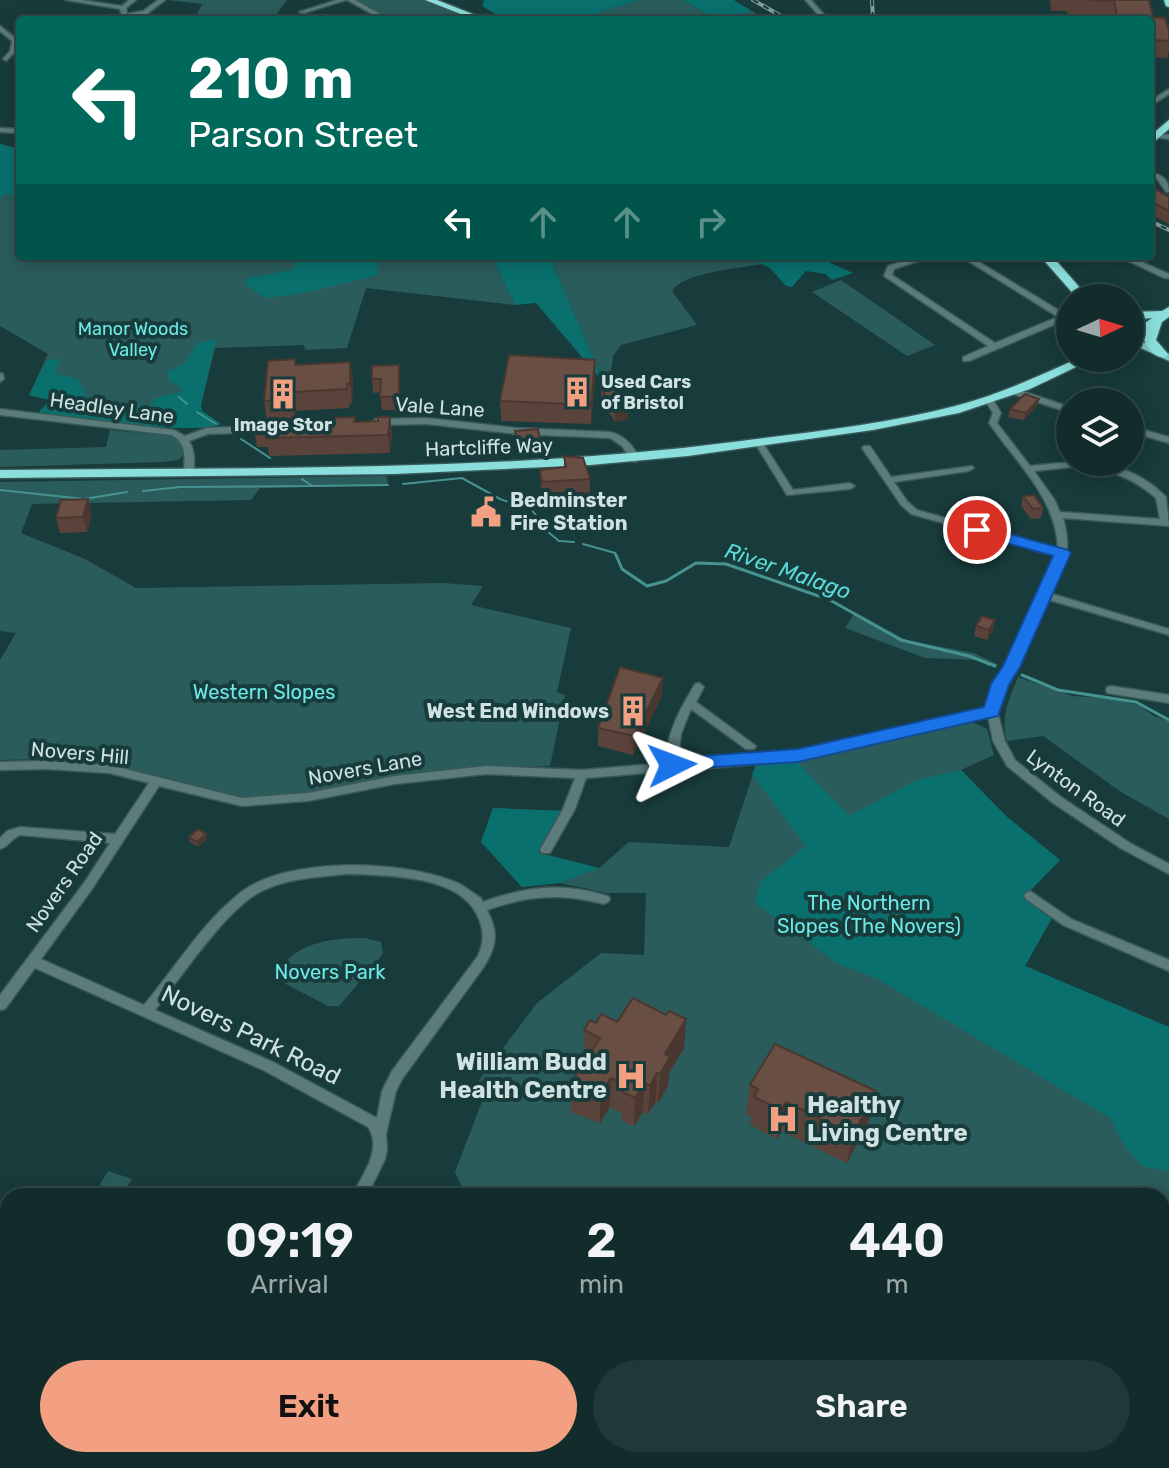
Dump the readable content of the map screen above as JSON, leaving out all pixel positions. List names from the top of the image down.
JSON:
{
  "streets": {
    "highway": ["Hartcliffe Way"],
    "street": [
      "Vale Lane",
      "Headley Lane",
      "Novers Hill",
      "Novers Lane",
      "Lynton Road",
      "Novers Road",
      "Novers Park Road"
    ]
  },
  "crossings": [
    ["Vale Lane", "Hartcliffe Way"],
    ["Headley Lane", "Hartcliffe Way"],
    ["Novers Hill", "Novers Lane"],
    ["Novers Hill", "Novers Road"],
    ["Novers Lane", "Novers Road"],
    ["Novers Road", "Novers Park Road"]
  ],
  "water": ["River Malago"],
  "parks": [
    "Manor Woods Valley",
    "Western Slopes",
    "The Northern Slopes (The Novers)",
    "Novers Park"
  ],
  "places": {
    "building": ["Used Cars of Bristol", "Image Stor", "West End Windows"],
    "public building": ["Bedminster Fire Station"],
    "hospital": ["William Budd Health Centre", "Healthy Living Centre"]
  },
  "north": "right",
  "page": {
    "turn": ["210 m", "Parson Street"],
    "eta": [
      "09:19",
      "Arrival",
      "2",
      "min",
      "440",
      "m"
    ],
    "buttons": ["Exit", "Share"]
  }
}
